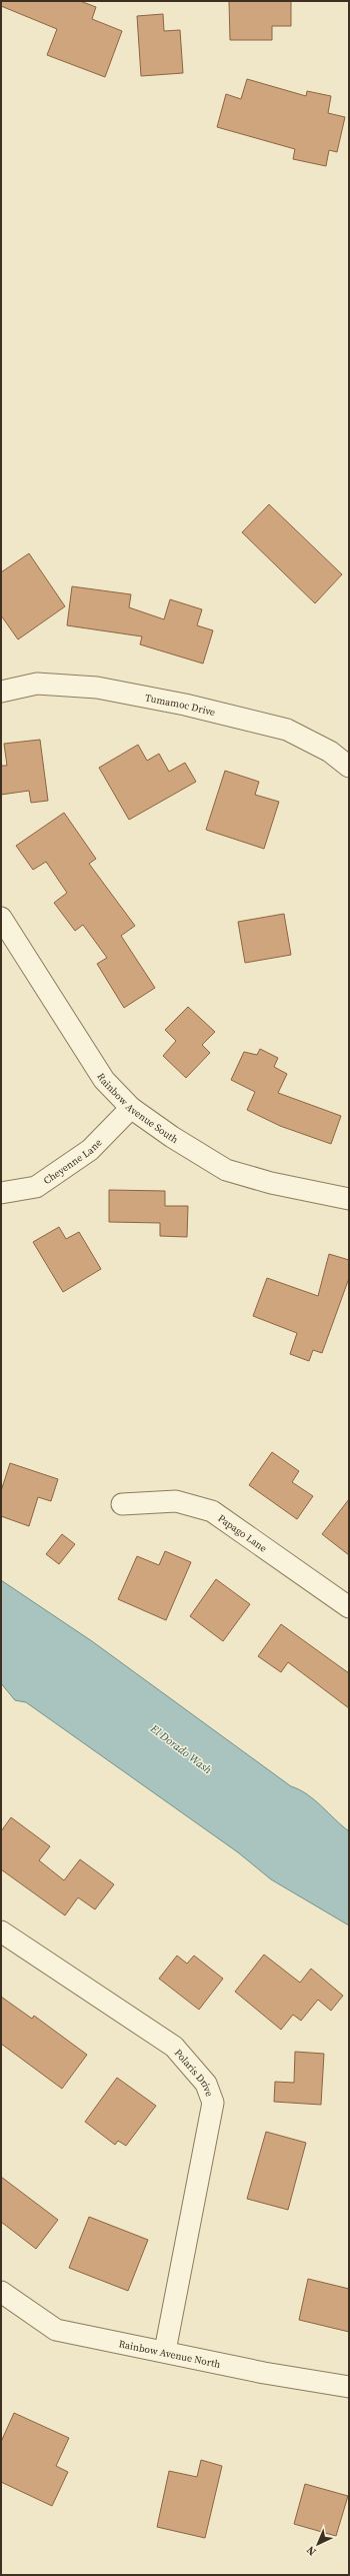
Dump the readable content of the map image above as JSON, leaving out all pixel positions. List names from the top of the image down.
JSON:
{
  "streets": {
    "street": [
      "Tumamoc Drive",
      "Rainbow Avenue South",
      "Cheyenne Lane",
      "Papago Lane",
      "Polaris Drive",
      "Rainbow Avenue North"
    ]
  },
  "crossings": [
    ["Rainbow Avenue South", "Cheyenne Lane"],
    ["Polaris Drive", "Rainbow Avenue North"]
  ],
  "water": ["El Dorado Wash"],
  "north": "bottom left"
}
